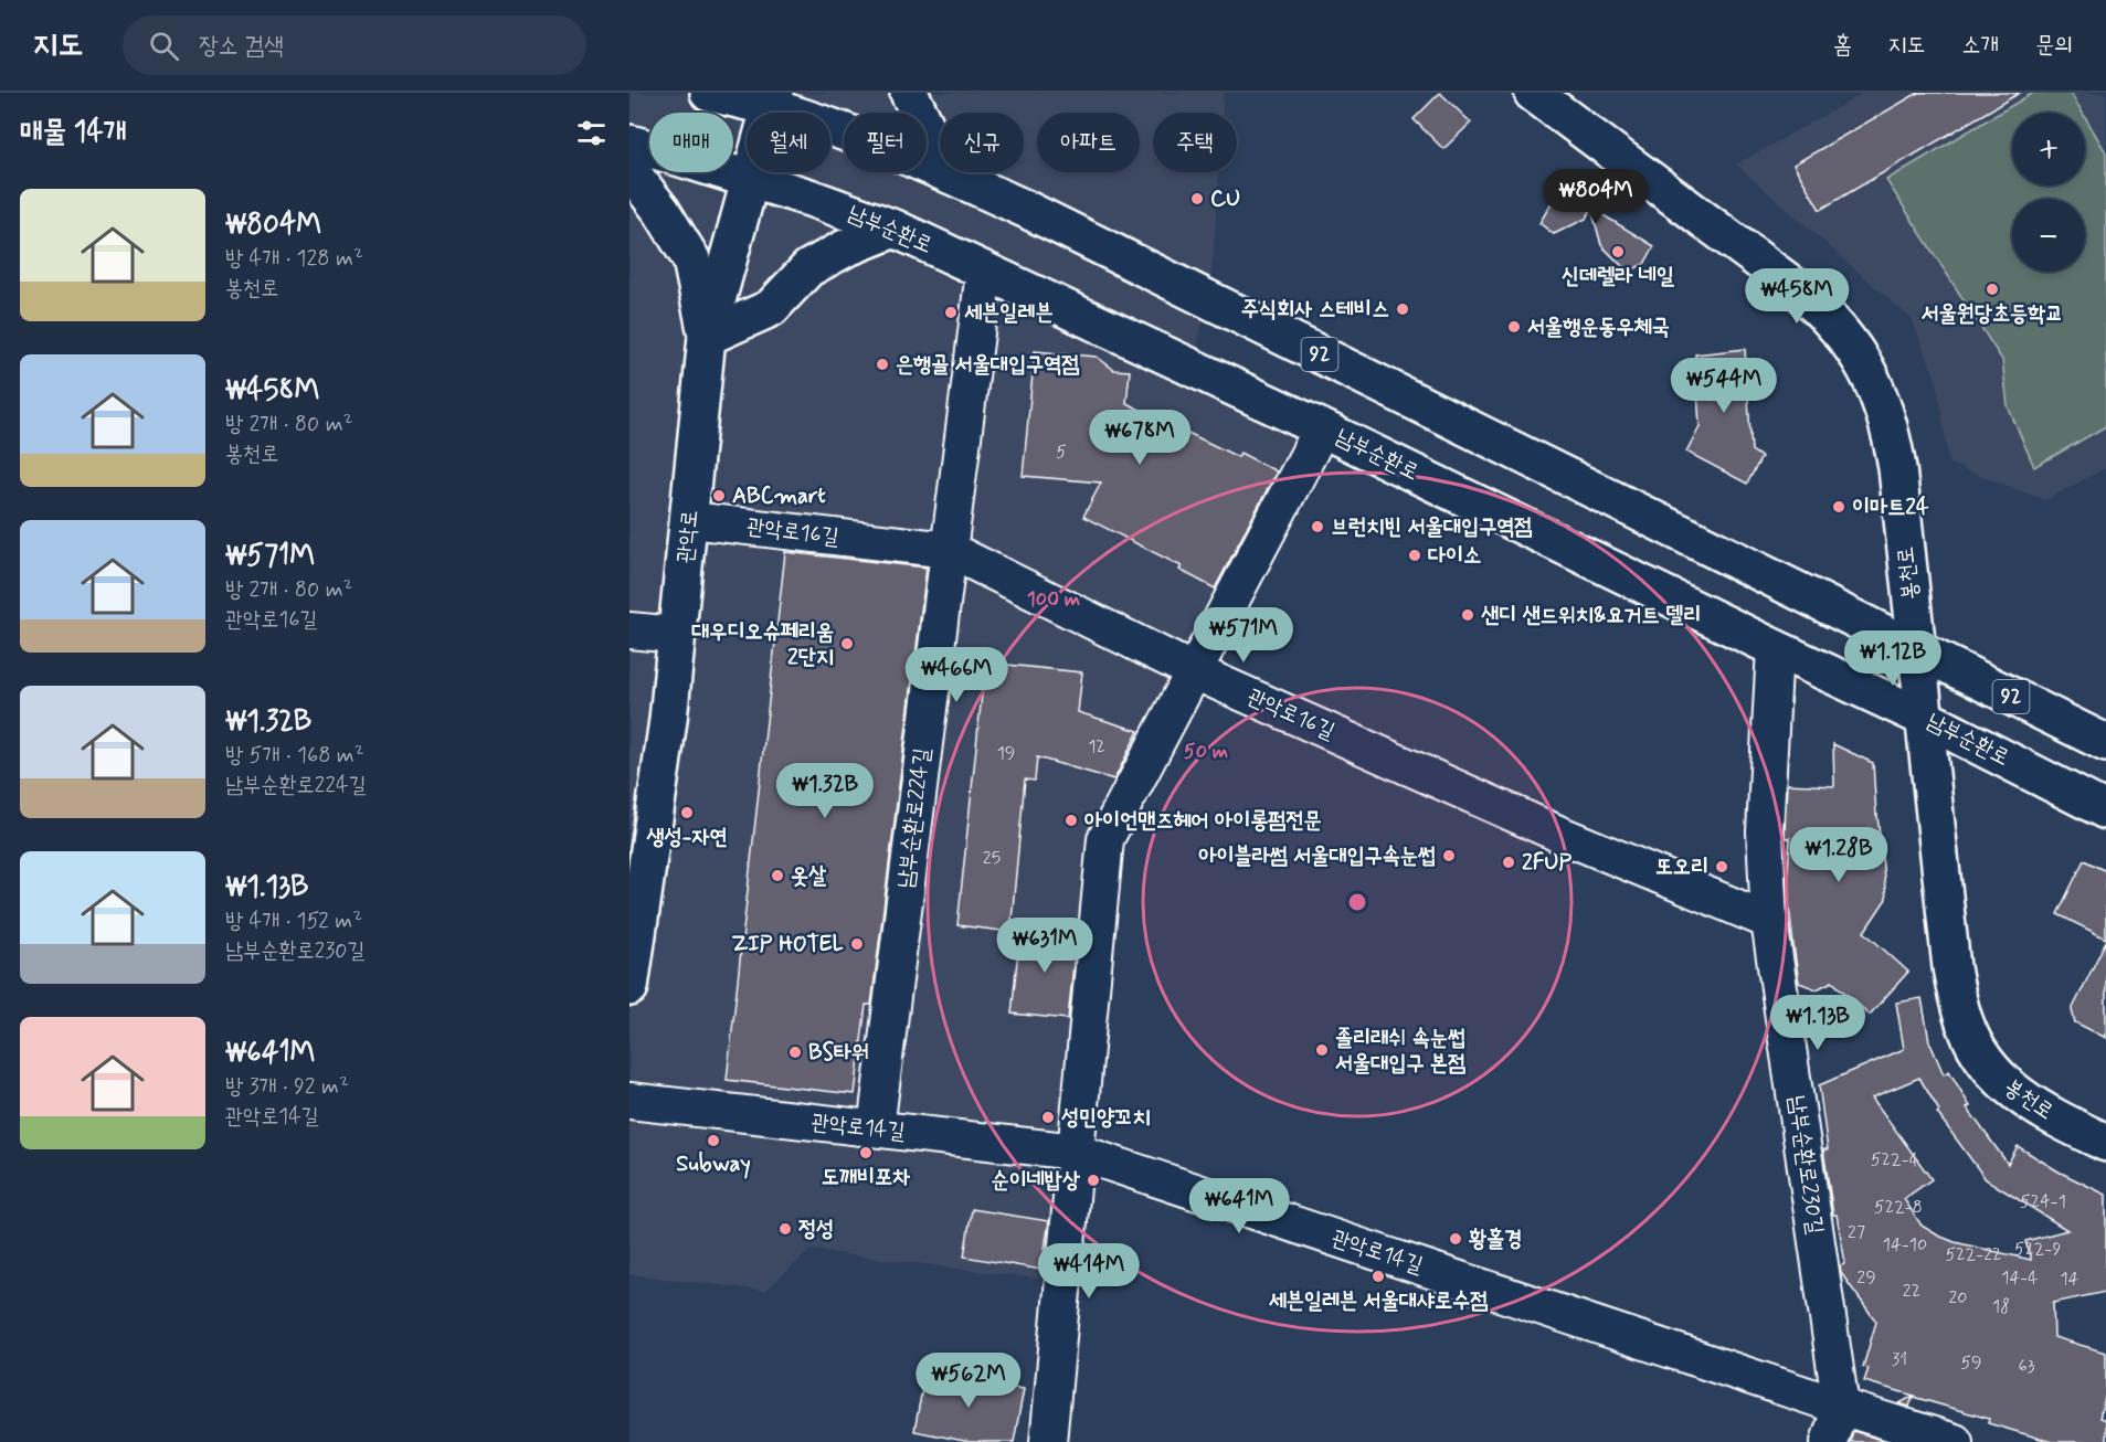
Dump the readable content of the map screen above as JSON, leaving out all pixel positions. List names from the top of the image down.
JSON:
{
  "streets": {
    "main road": [
      "남부순환로",
      "92",
      "관악로",
      "봉천로"
    ],
    "street": [
      "관악로16길",
      "남부순환로224길",
      "관악로14길",
      "남부순환로230길"
    ]
  },
  "crossings": [
    ["남부순환로", "관악로"],
    ["남부순환로", "봉천로"],
    ["남부순환로", "남부순환로224길"],
    ["남부순환로", "남부순환로230길"],
    ["92", "관악로"],
    ["92", "봉천로"],
    ["관악로16길", "관악로"],
    ["관악로16길", "남부순환로224길"],
    ["관악로16길", "남부순환로230길"],
    ["남부순환로224길", "관악로14길"],
    ["관악로14길", "남부순환로230길"]
  ],
  "places": [
    "CU",
    "신데렐라 네일",
    "서울원당초등학교",
    "주식회사 스테비스",
    "세븐일레븐",
    "서울행운동우체국",
    "은행골 서울대입구역점",
    "ABCmart",
    "이마트24",
    "브런치빈 서울대입구역점",
    "다이소",
    "샌디 샌드위치&요거트 델리",
    "대우디오슈페리움 2단지",
    "생성-자연",
    "아이언맨즈헤어 아이롱펌전문",
    "아이블라썸 서울대입구속눈썹",
    "2FUP",
    "또오리",
    "옷살",
    "ZIP HOTEL",
    "졸리래쉬 속눈썹 서울대입구 본점",
    "BS타워",
    "성민양꼬치",
    "Subway",
    "도깨비포차",
    "순이네밥상",
    "정성",
    "황홀경",
    "세븐일레븐 서울대샤로수점"
  ],
  "house_numbers": [
    "5",
    "12",
    "19",
    "25",
    "522-4",
    "524-1",
    "522-8",
    "27",
    "14-10",
    "522-9",
    "522-22",
    "29",
    "14-4",
    "14",
    "22",
    "20",
    "18",
    "31",
    "59",
    "63"
  ],
  "page": {
    "header": "지도",
    "search": "장소 검색",
    "nav": [
      "홈",
      "지도",
      "소개",
      "문의"
    ],
    "heading": "매물 14개",
    "map_buttons": ["+", "−"],
    "chip": [
      "매매",
      "월세",
      "필터",
      "신규",
      "아파트",
      "주택"
    ],
    "price": [
      "₩804M",
      "₩458M",
      "₩544M",
      "₩678M",
      "₩571M",
      "₩1.12B",
      "₩466M",
      "₩1.32B",
      "₩1.28B",
      "₩631M",
      "₩1.13B",
      "₩641M",
      "₩414M",
      "₩562M"
    ],
    "list": [
      {
        "name": "₩804M",
        "note": "방 4개 · 128 m² · 봉천로"
      },
      {
        "name": "₩458M",
        "note": "방 2개 · 80 m² · 봉천로"
      },
      {
        "name": "₩571M",
        "note": "방 2개 · 80 m² · 관악로16길"
      },
      {
        "name": "₩1.32B",
        "note": "방 5개 · 168 m² · 남부순환로224길"
      },
      {
        "name": "₩1.13B",
        "note": "방 4개 · 152 m² · 남부순환로230길"
      },
      {
        "name": "₩641M",
        "note": "방 3개 · 92 m² · 관악로14길"
      }
    ]
  },
  "rings": ["100 m", "50 m"]
}
